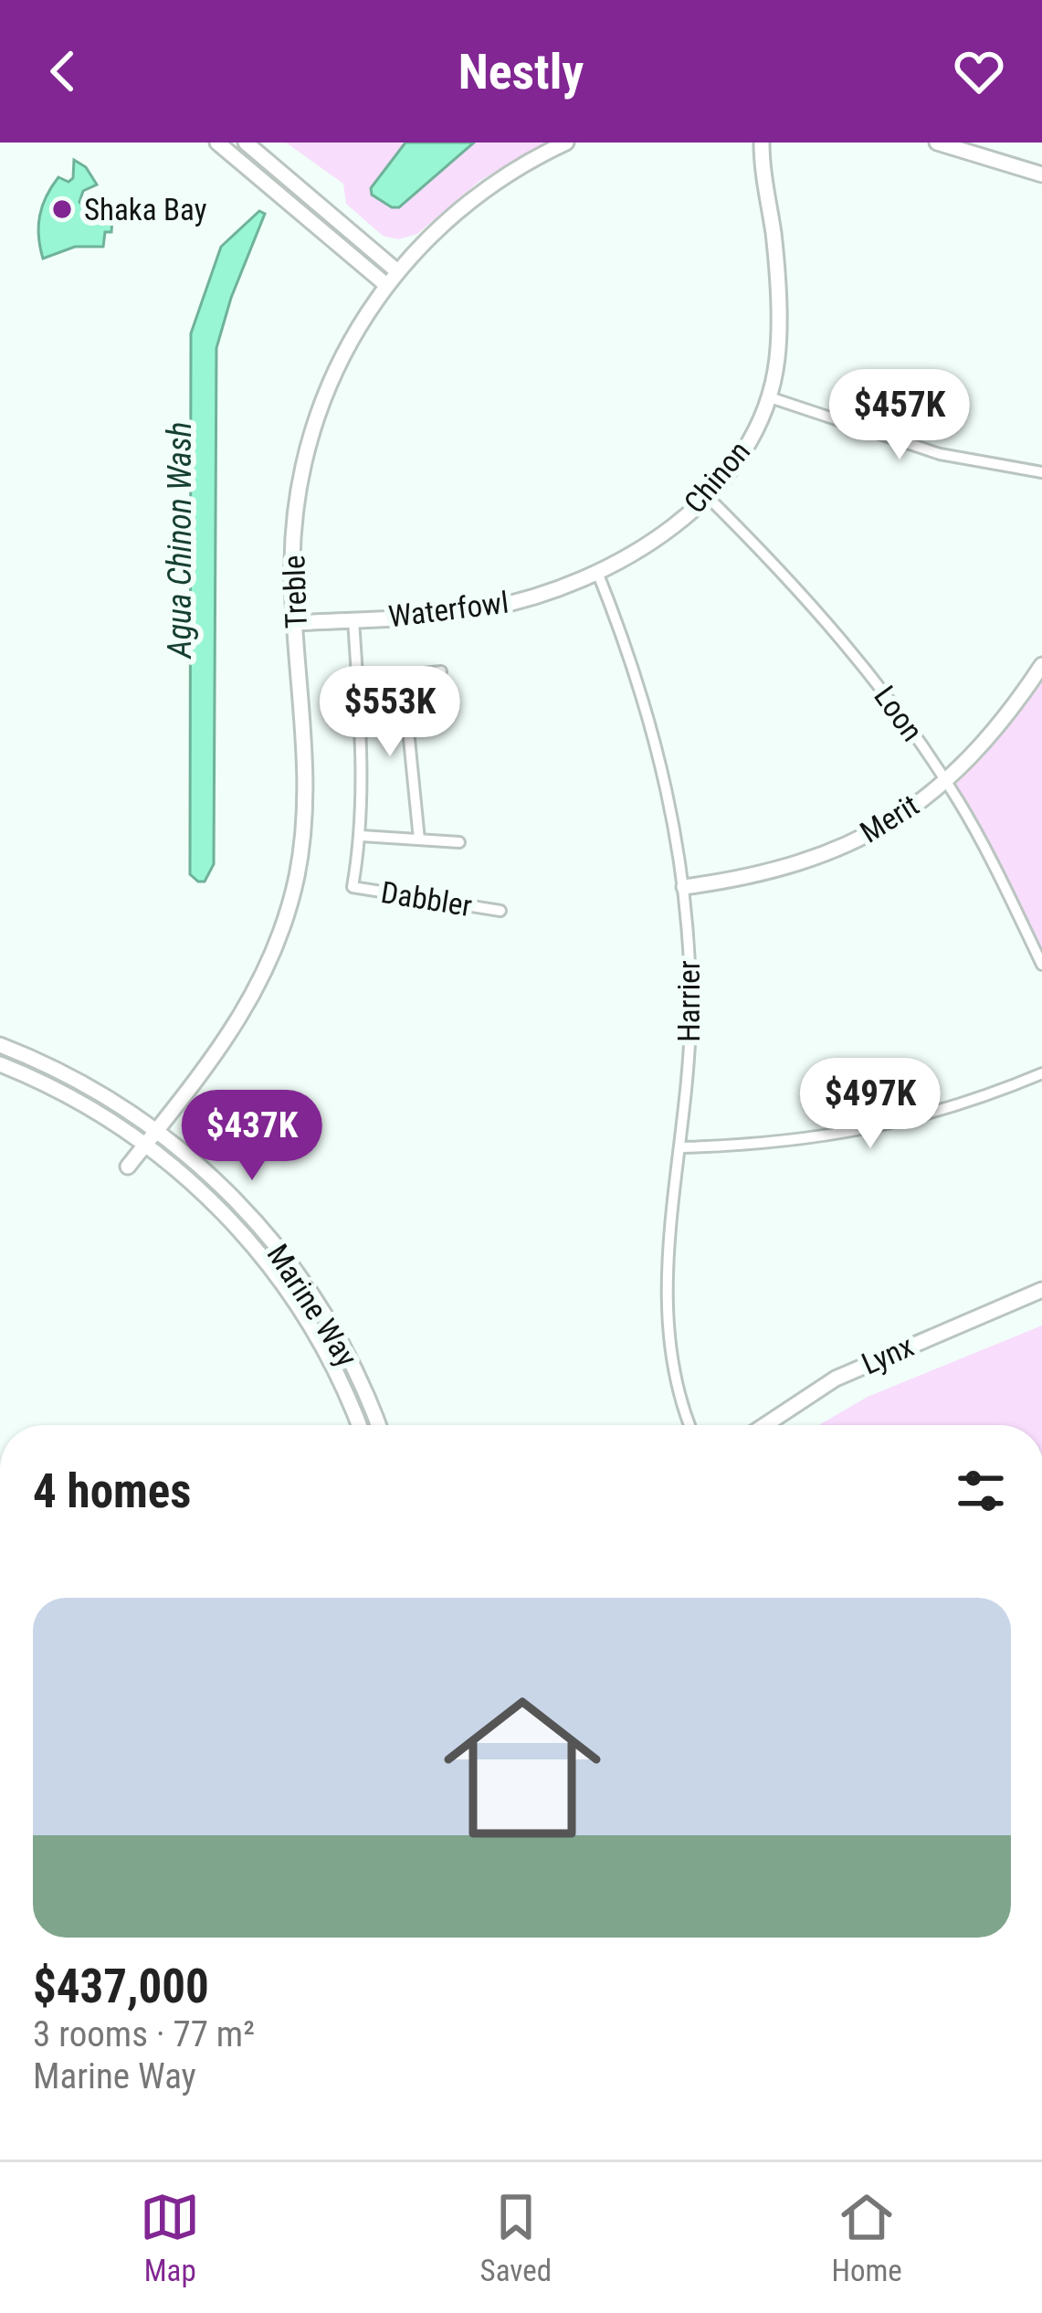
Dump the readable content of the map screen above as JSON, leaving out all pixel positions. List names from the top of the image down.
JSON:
{
  "streets": {
    "street": [
      "Chinon",
      "Treble",
      "Waterfowl",
      "Loon",
      "Merit",
      "Dabbler",
      "Harrier",
      "Marine Way",
      "Lynx"
    ]
  },
  "crossings": [
    ["Chinon", "Waterfowl"],
    ["Chinon", "Loon"],
    ["Chinon", "Harrier"],
    ["Treble", "Waterfowl"],
    ["Treble", "Marine Way"],
    ["Waterfowl", "Harrier"],
    ["Loon", "Merit"],
    ["Merit", "Harrier"]
  ],
  "water": ["Agua Chinon Wash"],
  "places": ["Shaka Bay"],
  "page": {
    "header": "Nestly",
    "price": [
      "$457K",
      "$553K",
      "$497K",
      "$437K"
    ],
    "heading": "4 homes",
    "list": [
      {
        "name": "$437,000",
        "note": "3 rooms · 77 m² · Marine Way"
      }
    ],
    "tabs": ["Map", "Saved", "Home"]
  }
}
